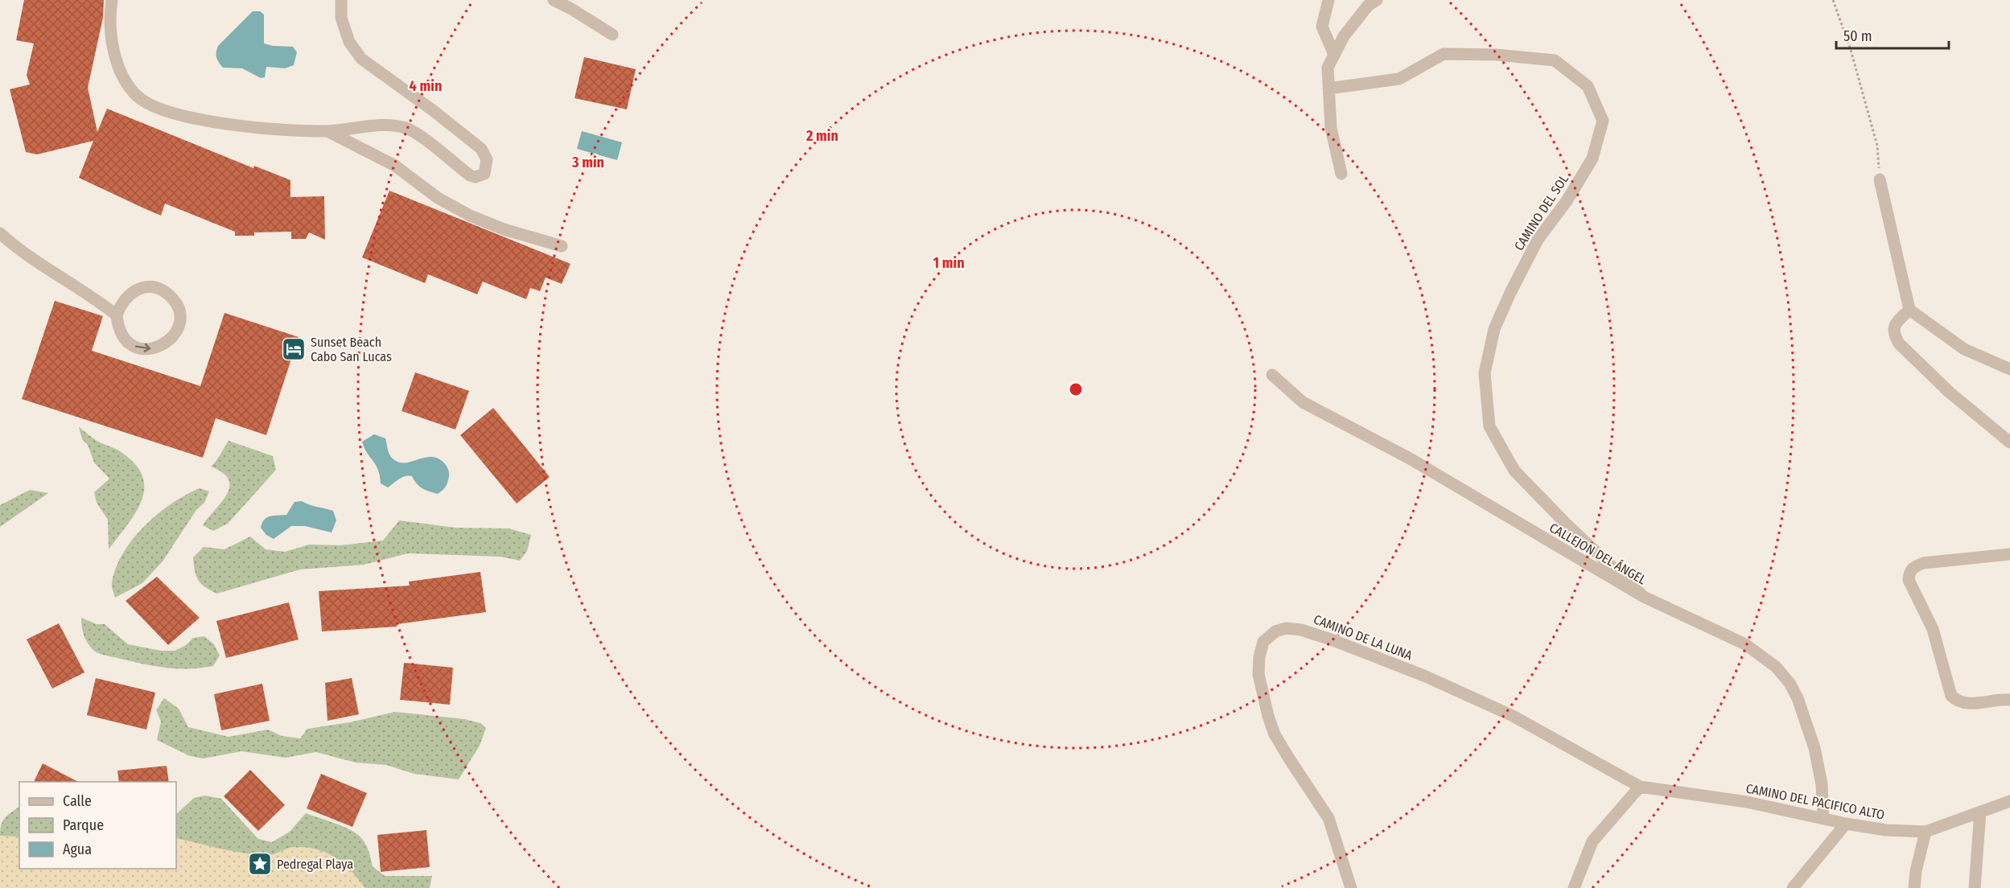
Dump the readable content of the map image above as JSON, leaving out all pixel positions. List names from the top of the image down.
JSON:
{
  "streets": {
    "street": [
      "CAMINO DEL SOL",
      "CALLEJON DEL ÁNGEL",
      "CAMINO DE LA LUNA",
      "CAMINO DEL PACIFICO ALTO"
    ]
  },
  "crossings": [
    ["CAMINO DEL SOL", "CALLEJON DEL ÁNGEL"],
    ["CALLEJON DEL ÁNGEL", "CAMINO DEL PACIFICO ALTO"],
    ["CAMINO DE LA LUNA", "CAMINO DEL PACIFICO ALTO"]
  ],
  "places": {
    "hotel": ["Sunset Beach Cabo San Lucas"],
    "place": ["Pedregal Playa"]
  },
  "legend": ["Calle", "Parque", "Agua"],
  "scale_bar": "50 m",
  "rings": [
    "4 min",
    "2 min",
    "3 min",
    "1 min"
  ]
}
